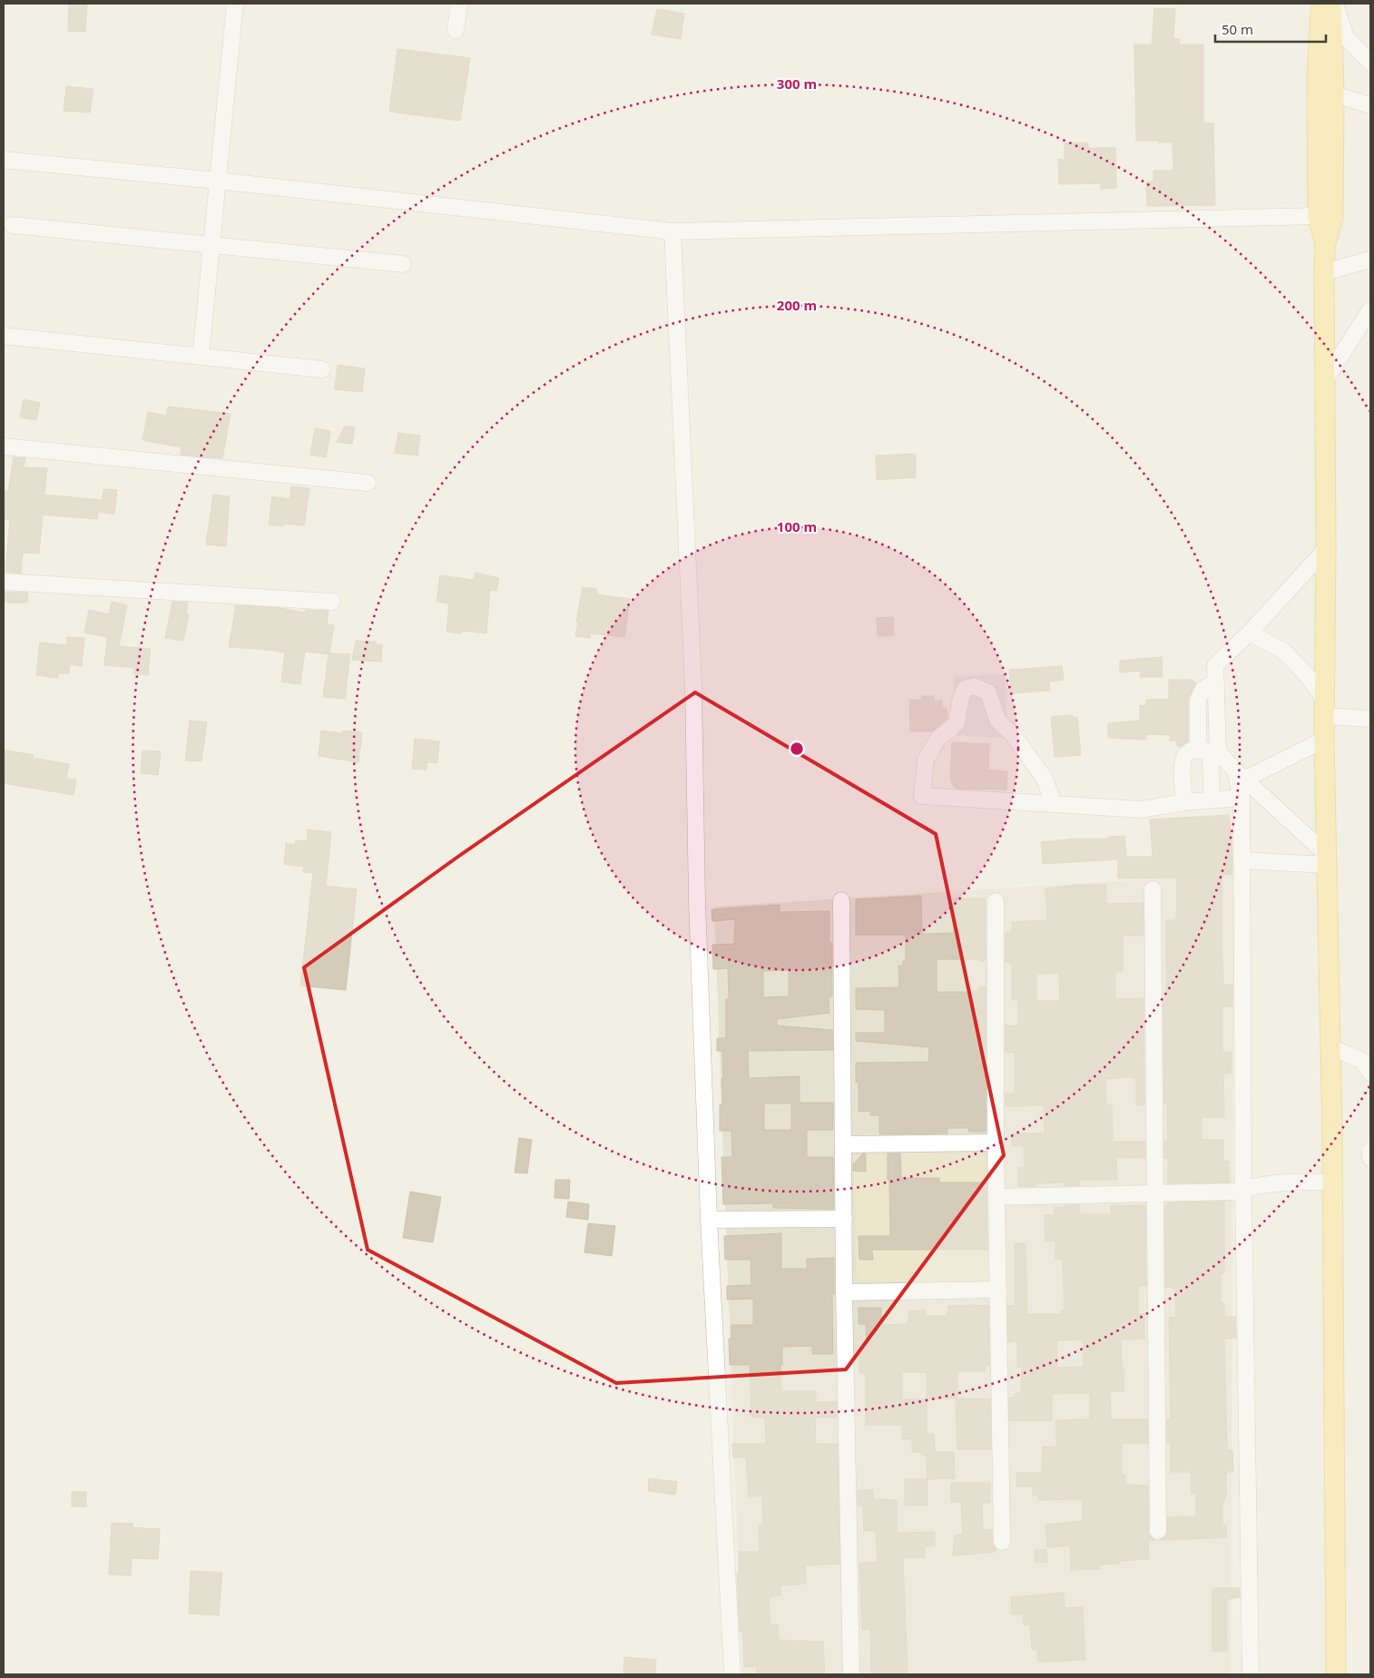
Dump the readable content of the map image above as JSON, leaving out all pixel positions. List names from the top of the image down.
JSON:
{
  "scale_bar": "50 m",
  "rings": ["300 m", "200 m", "100 m"]
}
